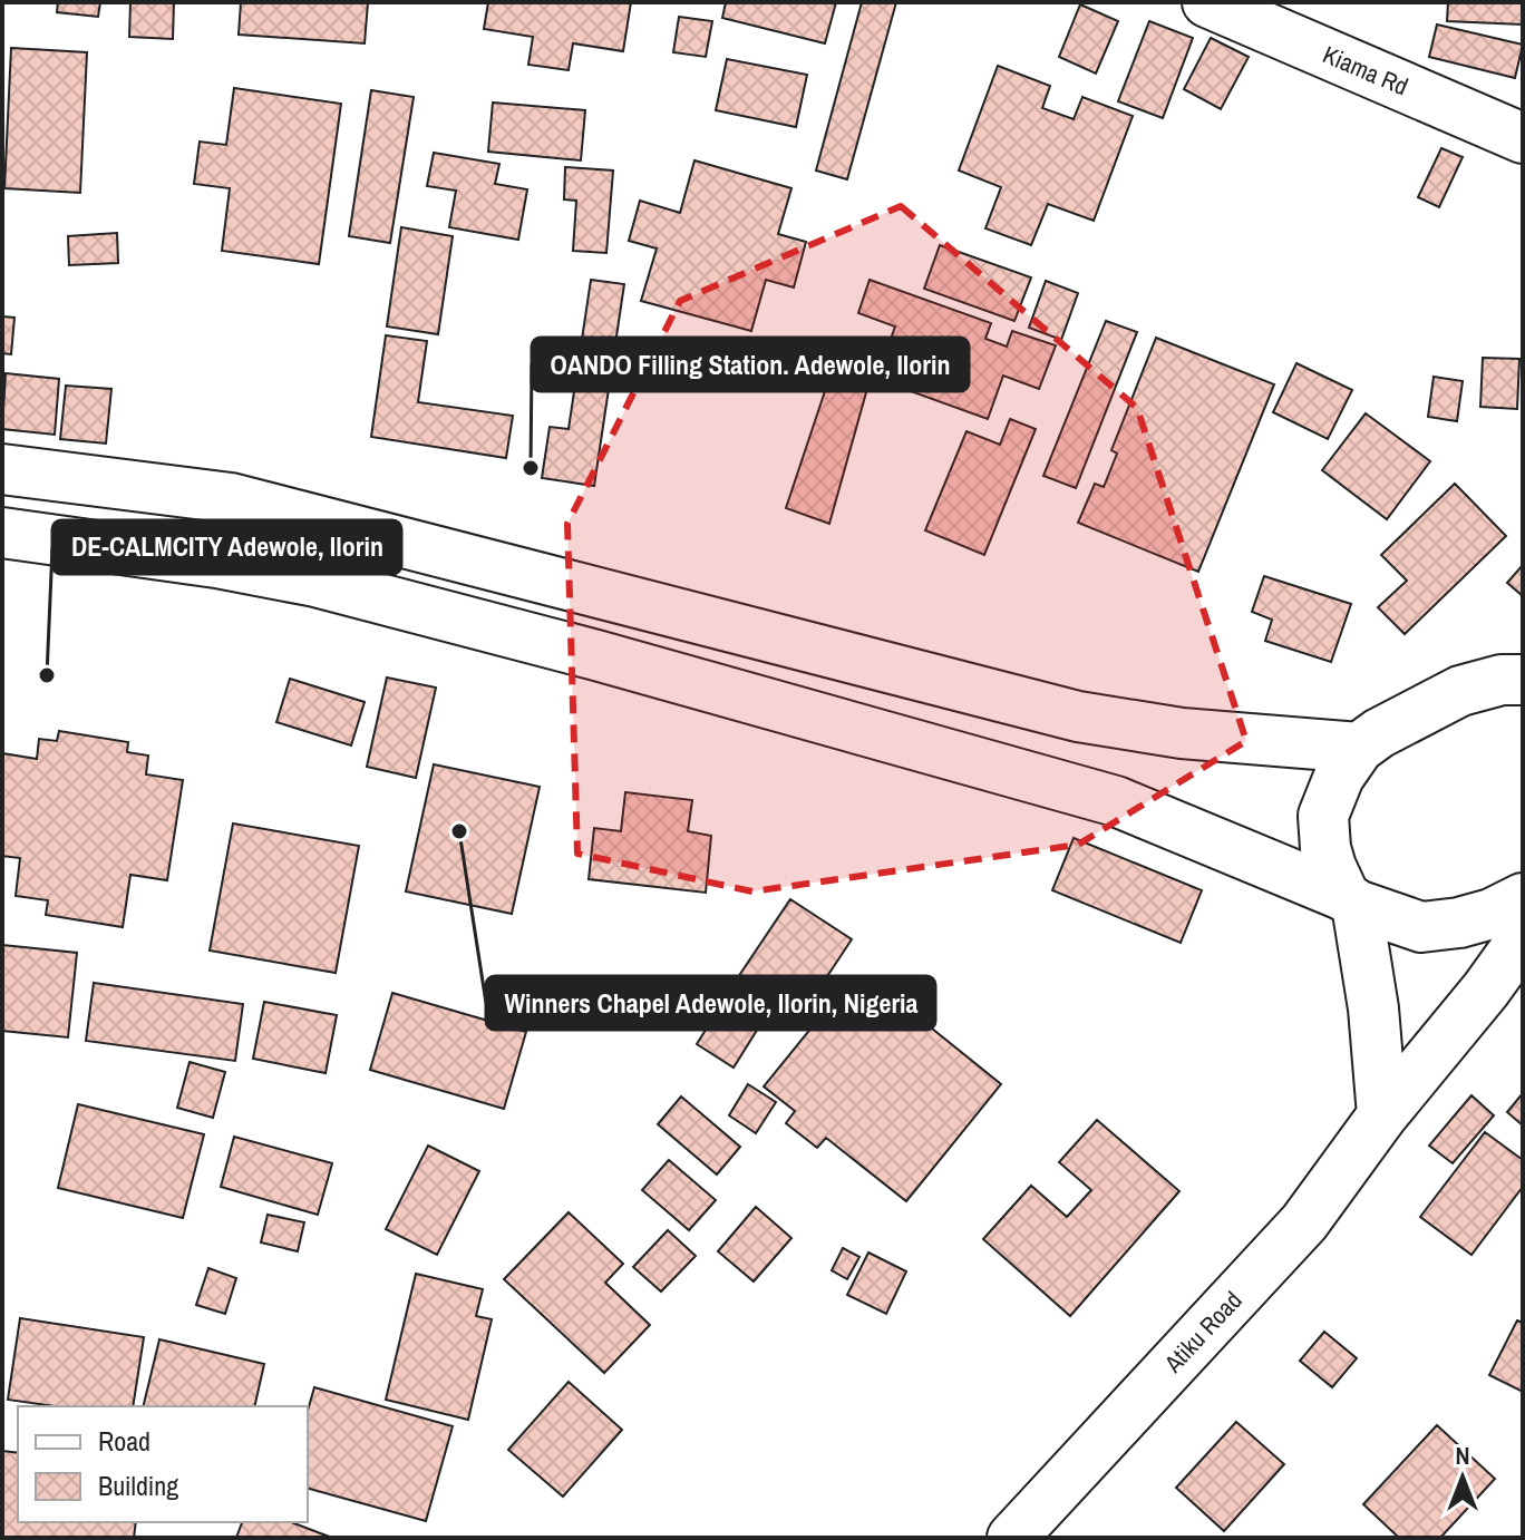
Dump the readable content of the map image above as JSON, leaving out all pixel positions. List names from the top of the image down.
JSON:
{
  "streets": {
    "street": ["Kiama Rd", "Atiku Road"]
  },
  "places": ["OANDO Filling Station. Adewole, Ilorin", "DE-CALMCITY Adewole, Ilorin", "Winners Chapel Adewole, Ilorin, Nigeria"],
  "legend": ["Road", "Building"],
  "north": "top"
}
